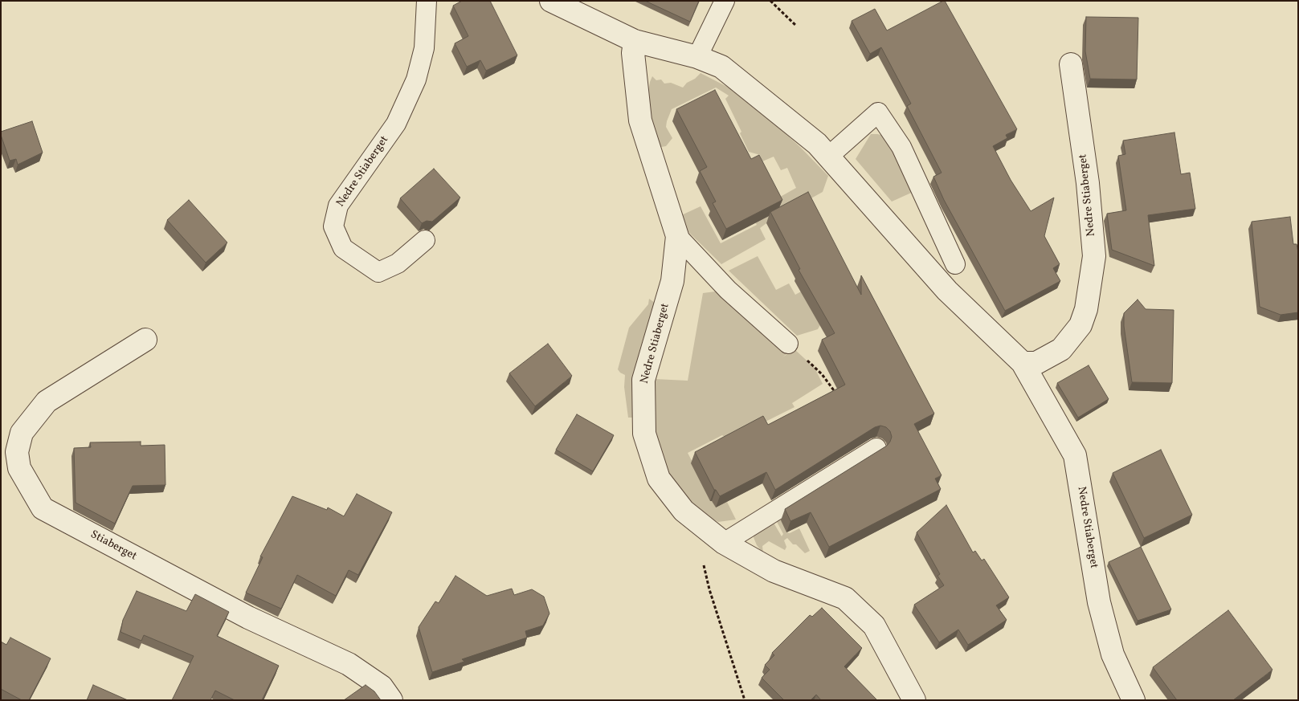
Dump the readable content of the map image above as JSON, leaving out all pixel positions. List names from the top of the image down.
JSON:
{
  "streets": {
    "street": ["Nedre Stiaberget", "Stiaberget"]
  }
}
